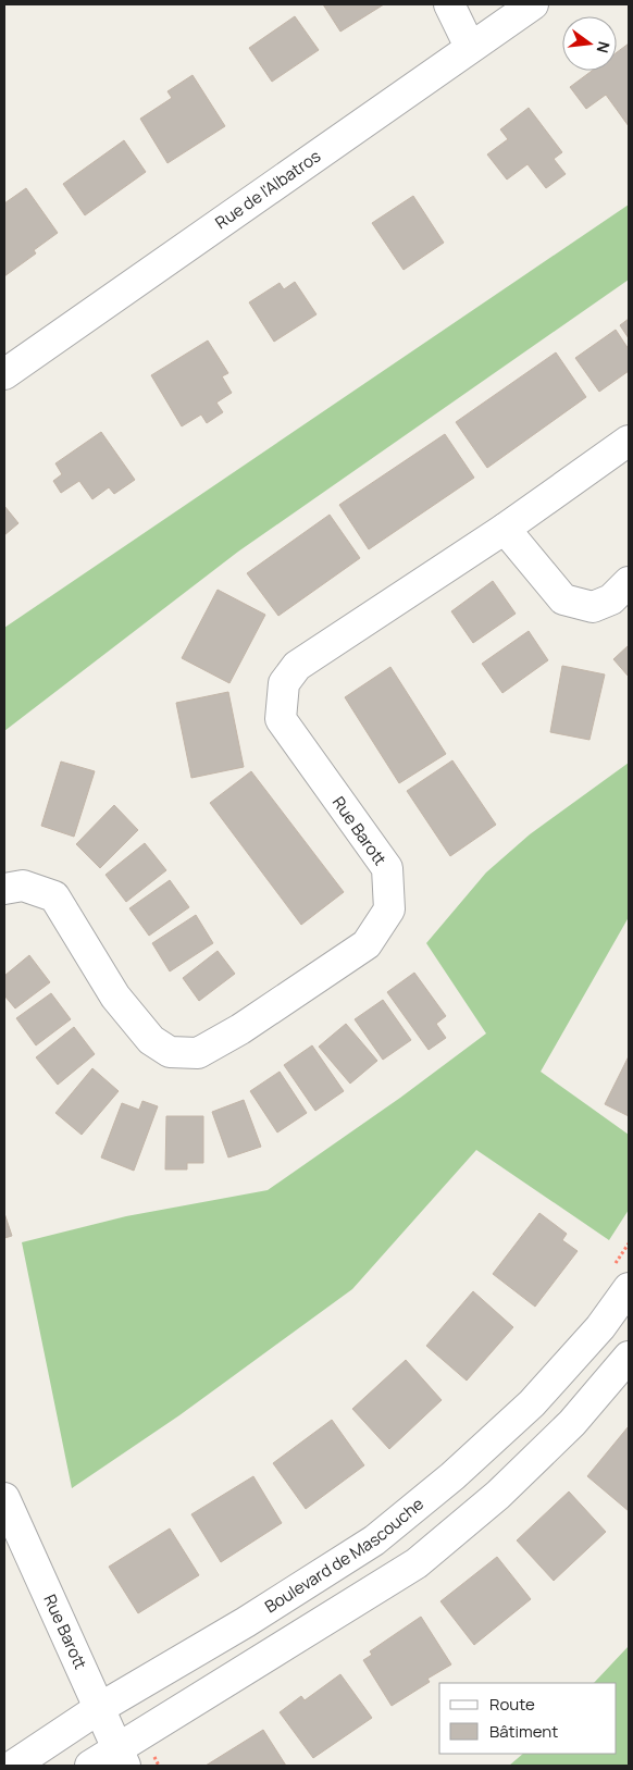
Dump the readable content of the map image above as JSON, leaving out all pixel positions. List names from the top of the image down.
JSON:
{
  "streets": {
    "street": ["Rue de l'Albatros", "Rue Barott", "Boulevard de Mascouche"]
  },
  "crossings": [
    ["Rue Barott", "Boulevard de Mascouche"]
  ],
  "legend": ["Route", "Bâtiment"],
  "north": "right"
}
